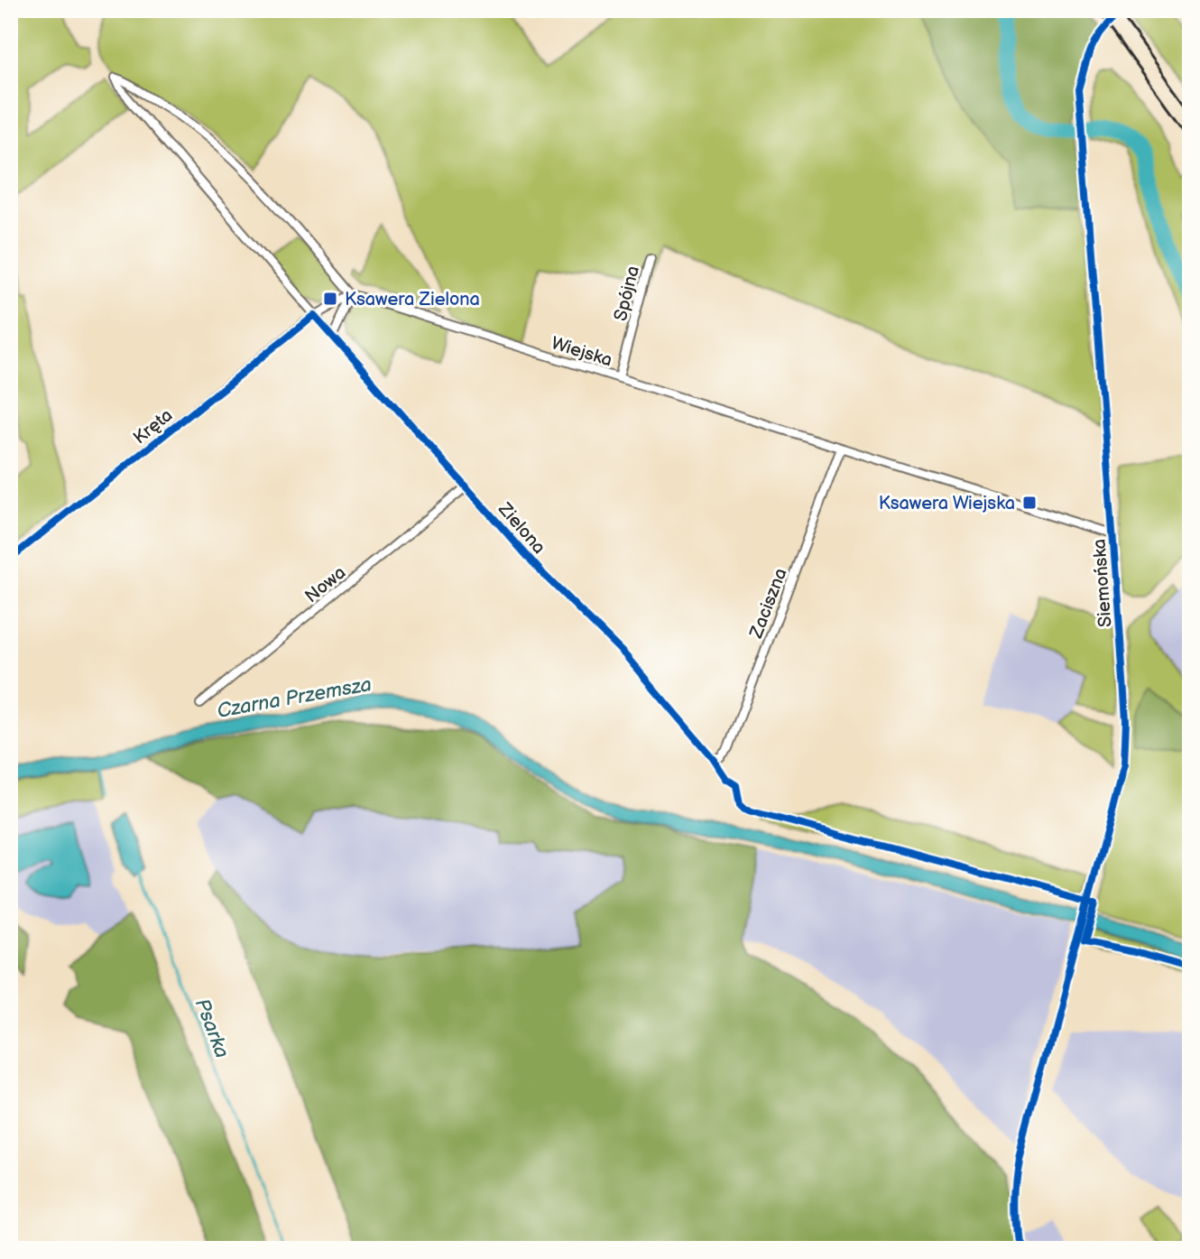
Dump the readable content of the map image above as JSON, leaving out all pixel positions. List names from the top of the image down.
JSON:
{
  "streets": {
    "street": [
      "Spójna",
      "Wiejska",
      "Kręta",
      "Zielona",
      "Siemońska",
      "Nowa",
      "Zaciszna"
    ]
  },
  "crossings": [
    ["Spójna", "Wiejska"],
    ["Wiejska", "Kręta"],
    ["Wiejska", "Zielona"],
    ["Wiejska", "Siemońska"],
    ["Wiejska", "Zaciszna"],
    ["Kręta", "Zielona"],
    ["Zielona", "Nowa"],
    ["Zielona", "Zaciszna"]
  ],
  "water": ["Czarna Przemsza", "Psarka"],
  "places": {
    "transit": ["Ksawera Zielona", "Ksawera Wiejska"]
  }
}
